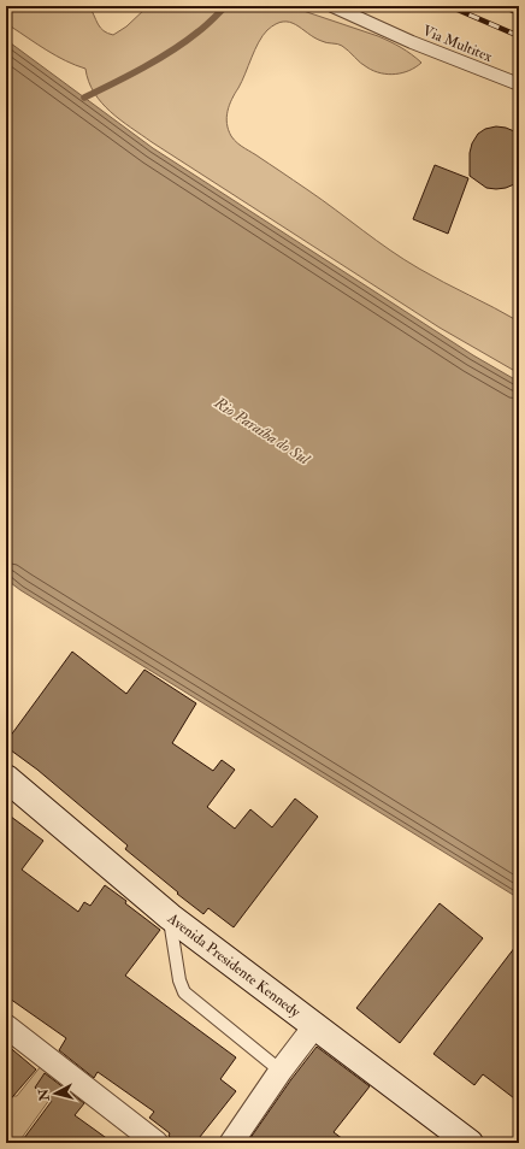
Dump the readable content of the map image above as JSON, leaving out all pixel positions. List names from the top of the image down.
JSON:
{
  "streets": {
    "main road": ["Avenida Presidente Kennedy"],
    "lane": ["Via Multitex"]
  },
  "water": ["Rio Paraíba do Sul"],
  "north": "left"
}
